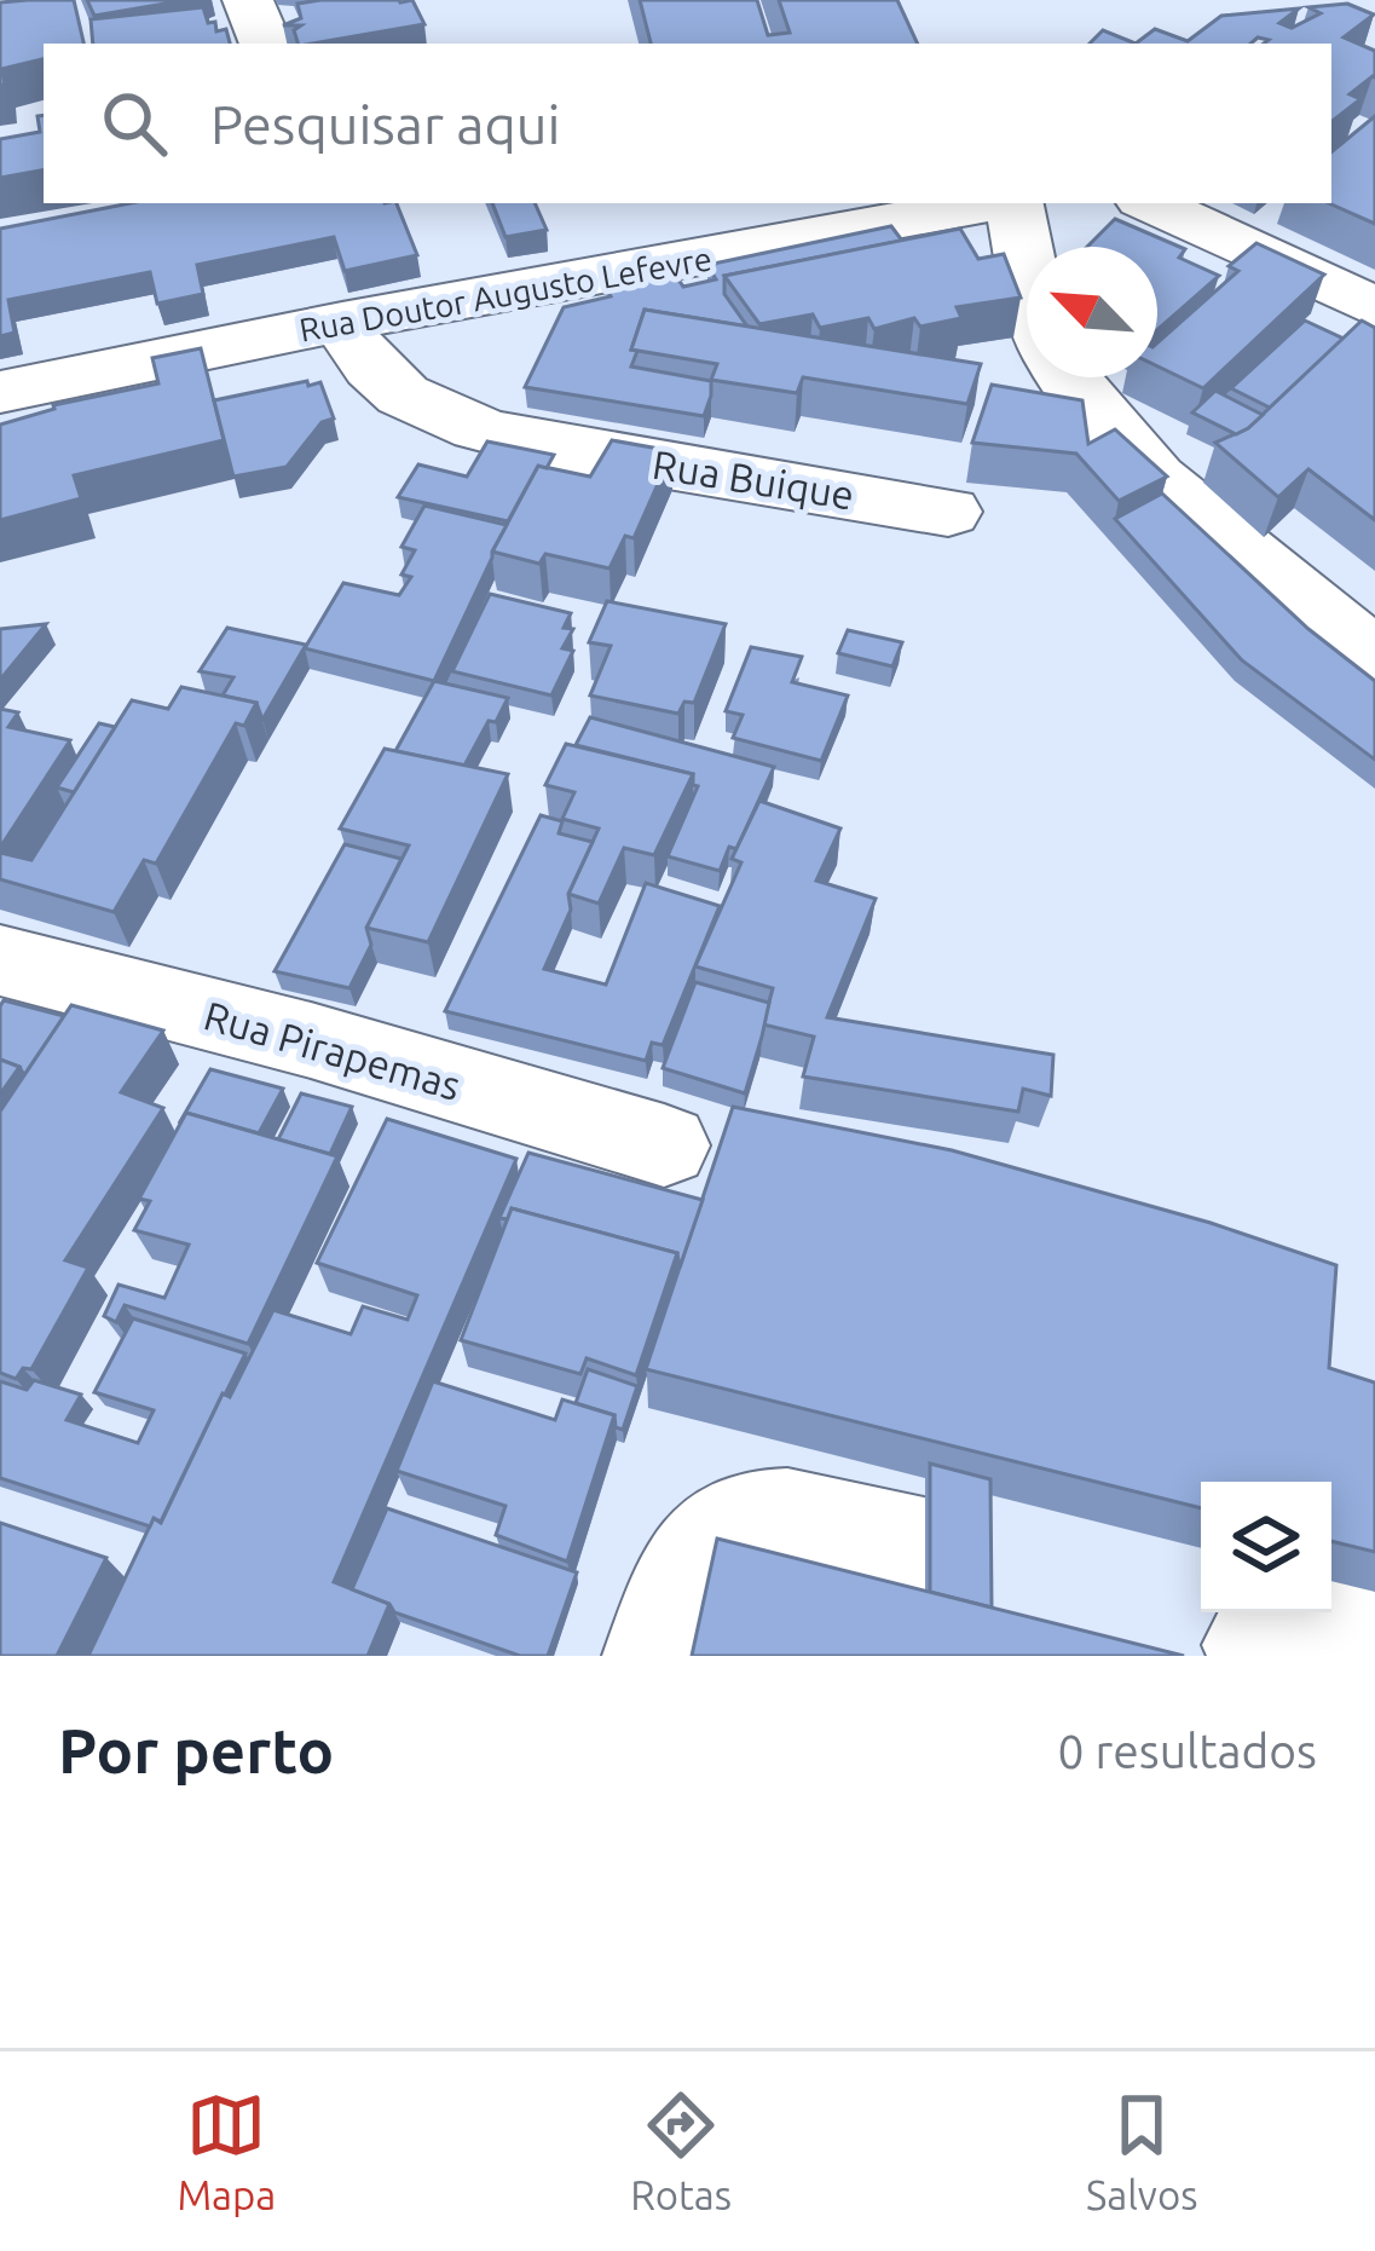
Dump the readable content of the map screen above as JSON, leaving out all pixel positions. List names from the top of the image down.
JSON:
{
  "streets": {
    "street": ["Rua Doutor Augusto Lefevre", "Rua Buique", "Rua Pirapemas"]
  },
  "crossings": [
    ["Rua Doutor Augusto Lefevre", "Rua Buique"]
  ],
  "north": "top left",
  "page": {
    "search": "Pesquisar aqui",
    "heading": ["Por perto", "0 resultados"],
    "nav": ["Mapa", "Rotas", "Salvos"]
  }
}
